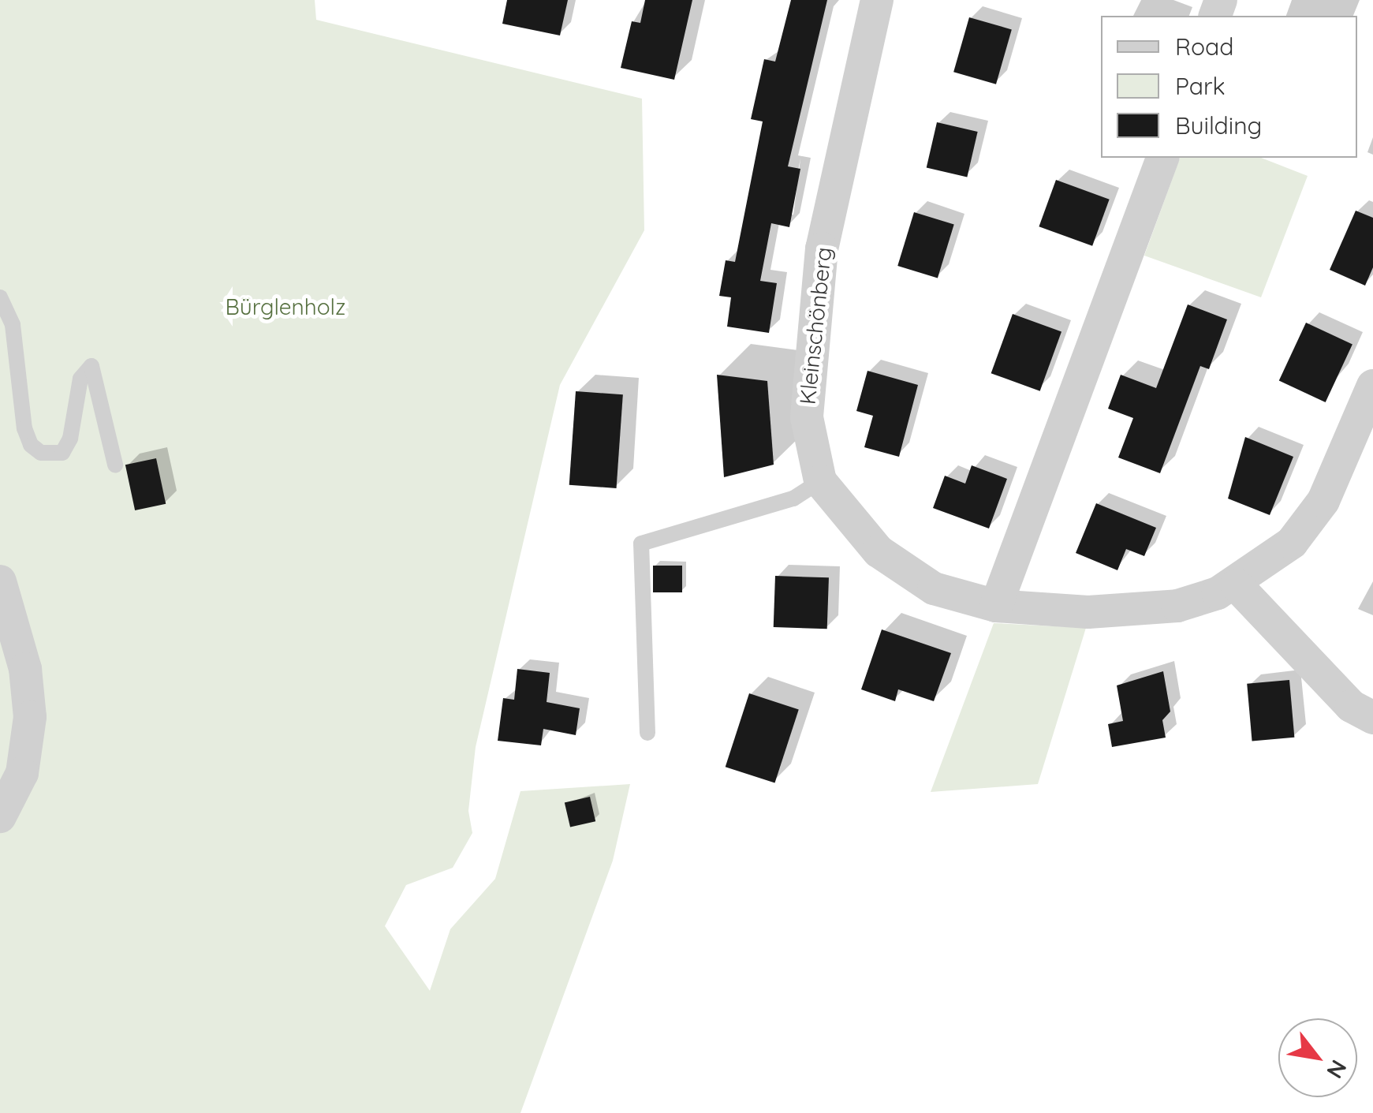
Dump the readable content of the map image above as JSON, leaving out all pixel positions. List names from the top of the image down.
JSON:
{
  "streets": {
    "street": ["Kleinschönberg"]
  },
  "parks": ["Bürglenholz"],
  "legend": ["Road", "Park", "Building"],
  "north": "bottom right"
}
